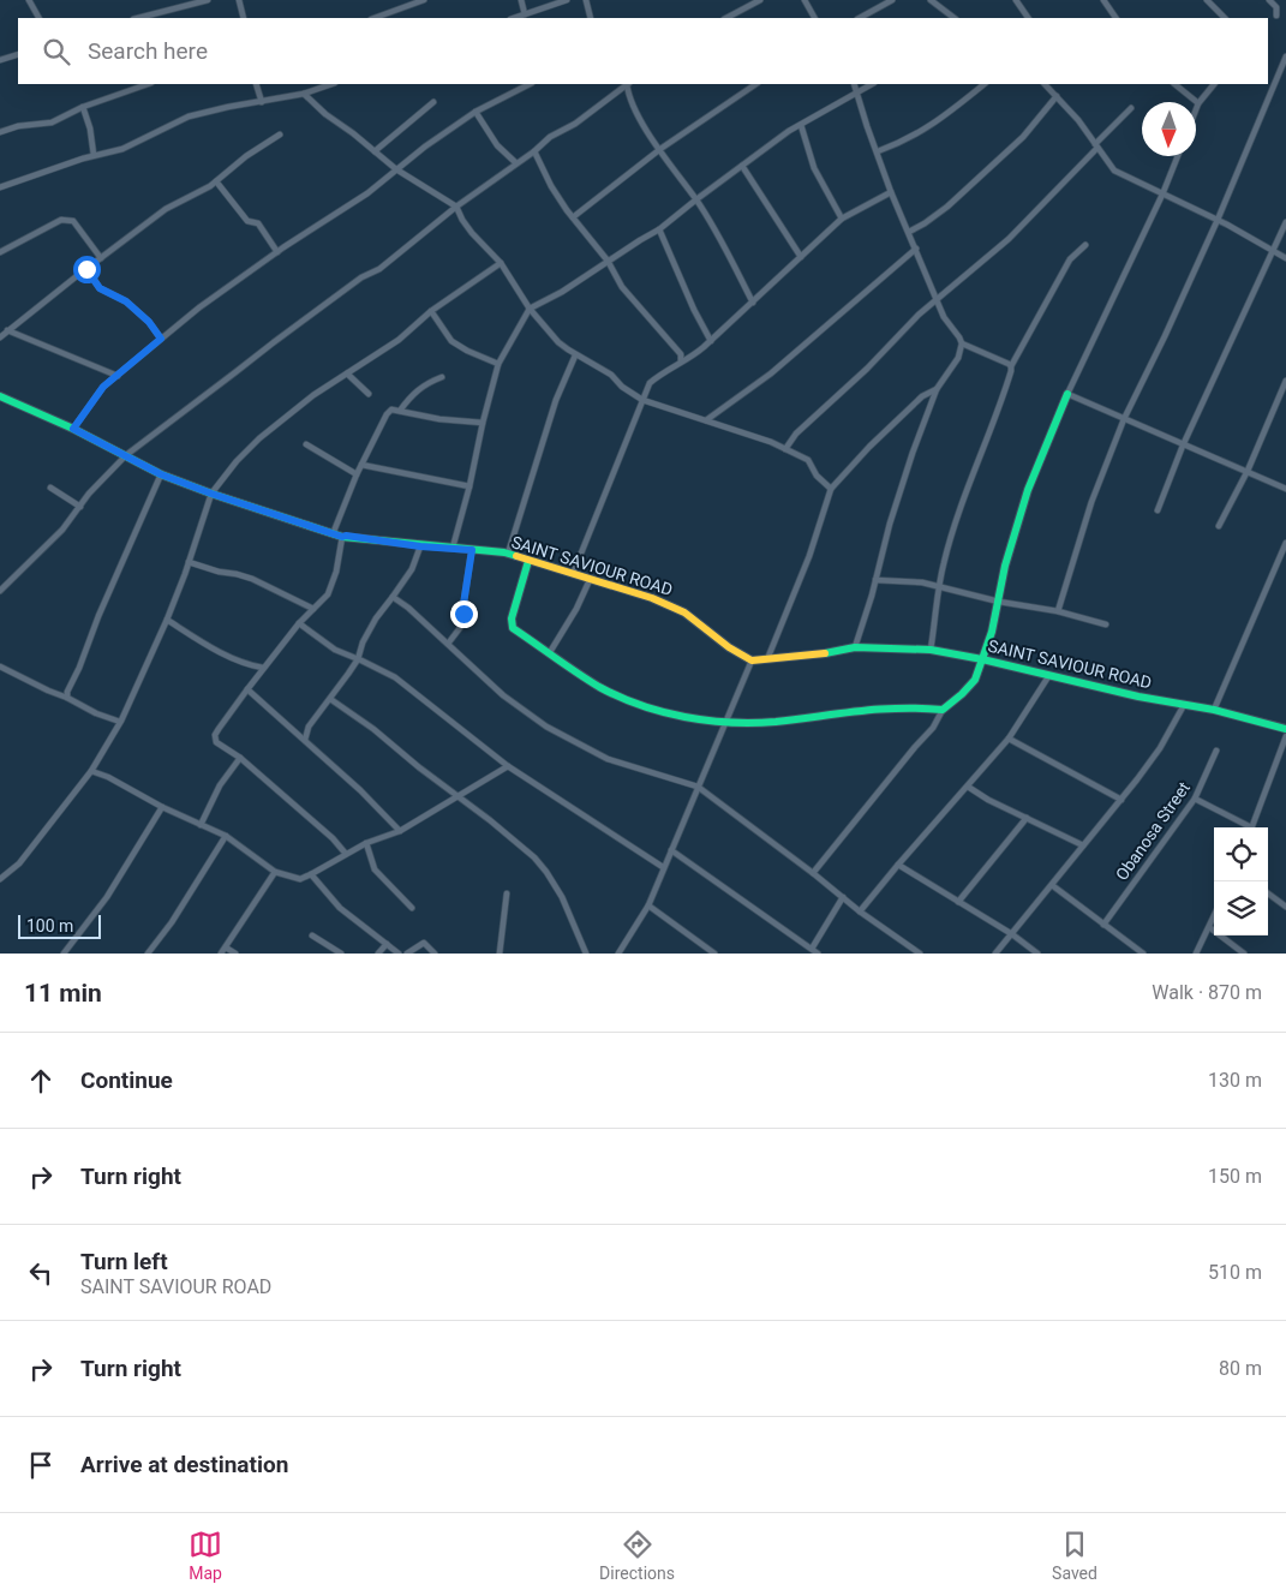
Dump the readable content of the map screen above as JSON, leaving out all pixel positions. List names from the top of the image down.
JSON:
{
  "streets": {
    "street": ["SAINT SAVIOUR ROAD", "Obanosa Street"]
  },
  "scale_bar": "100 m",
  "north": "bottom",
  "page": {
    "search": "Search here",
    "scale": "100 m",
    "heading": ["11 min", "Walk · 870 m"],
    "list": [
      ["Continue", "130 m"],
      ["Turn right", "150 m"],
      ["Turn left", "SAINT SAVIOUR ROAD", "510 m"],
      ["Turn right", "80 m"],
      "Arrive at destination"
    ],
    "nav": ["Map", "Directions", "Saved"]
  }
}
